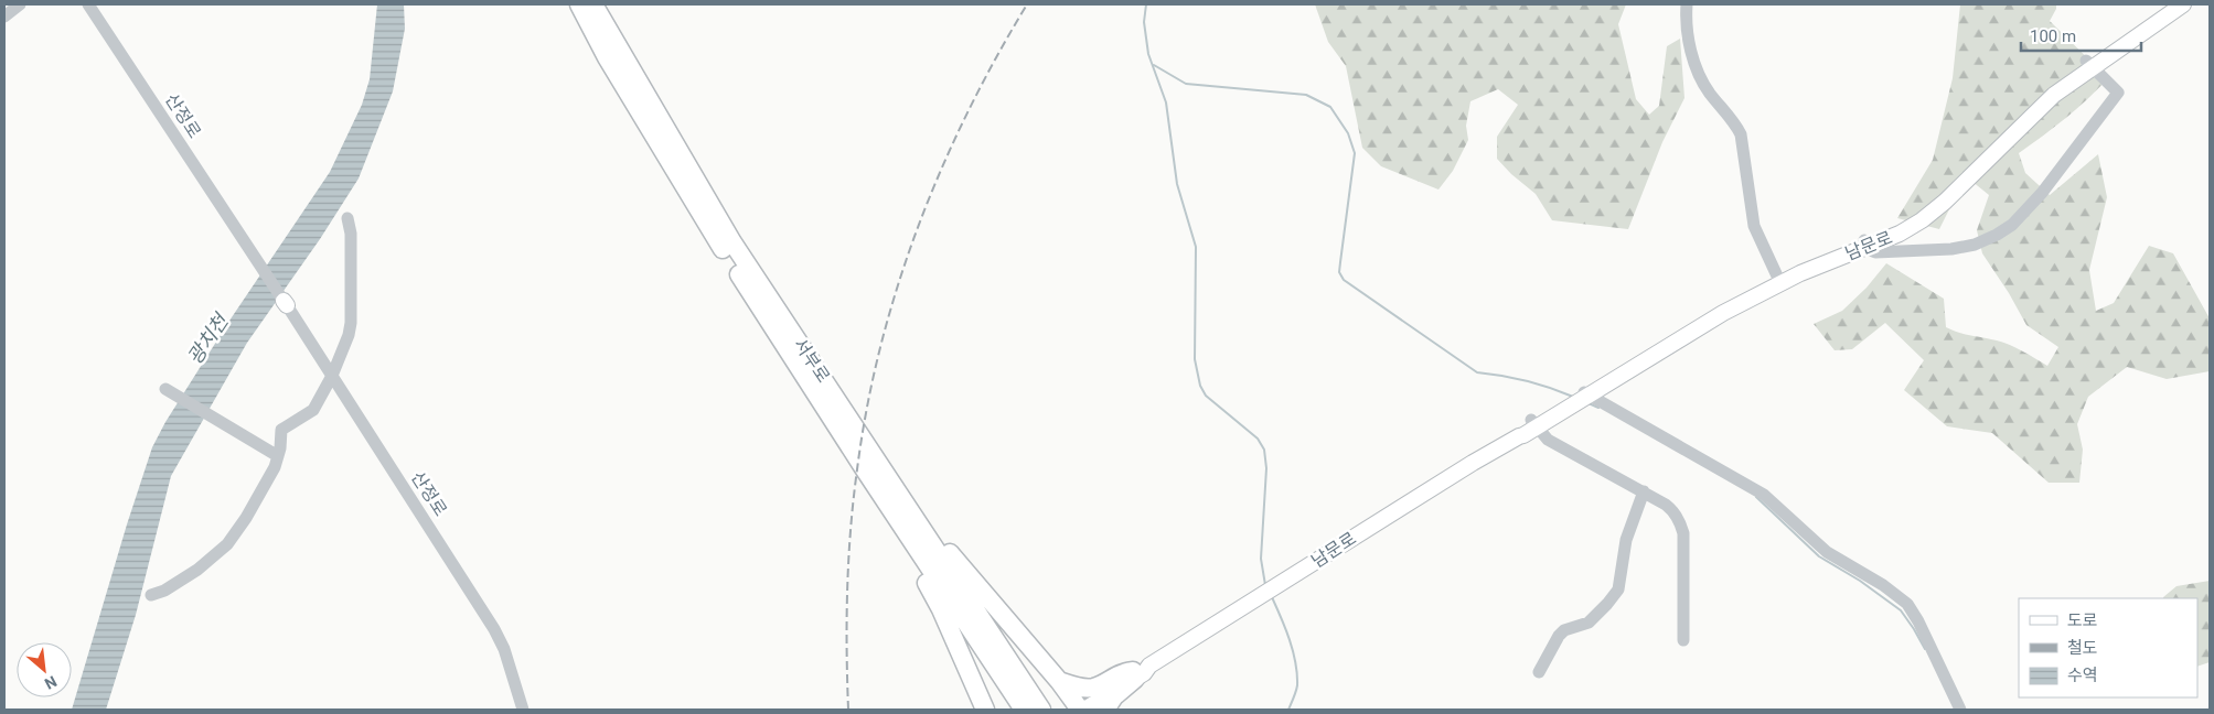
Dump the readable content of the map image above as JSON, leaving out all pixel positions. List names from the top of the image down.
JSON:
{
  "streets": {
    "highway": ["서부로"],
    "main road": ["남문로"],
    "street": ["산정로"]
  },
  "water": ["광치천"],
  "legend": ["도로", "철도", "수역"],
  "scale_bar": "100 m",
  "north": "bottom right"
}
